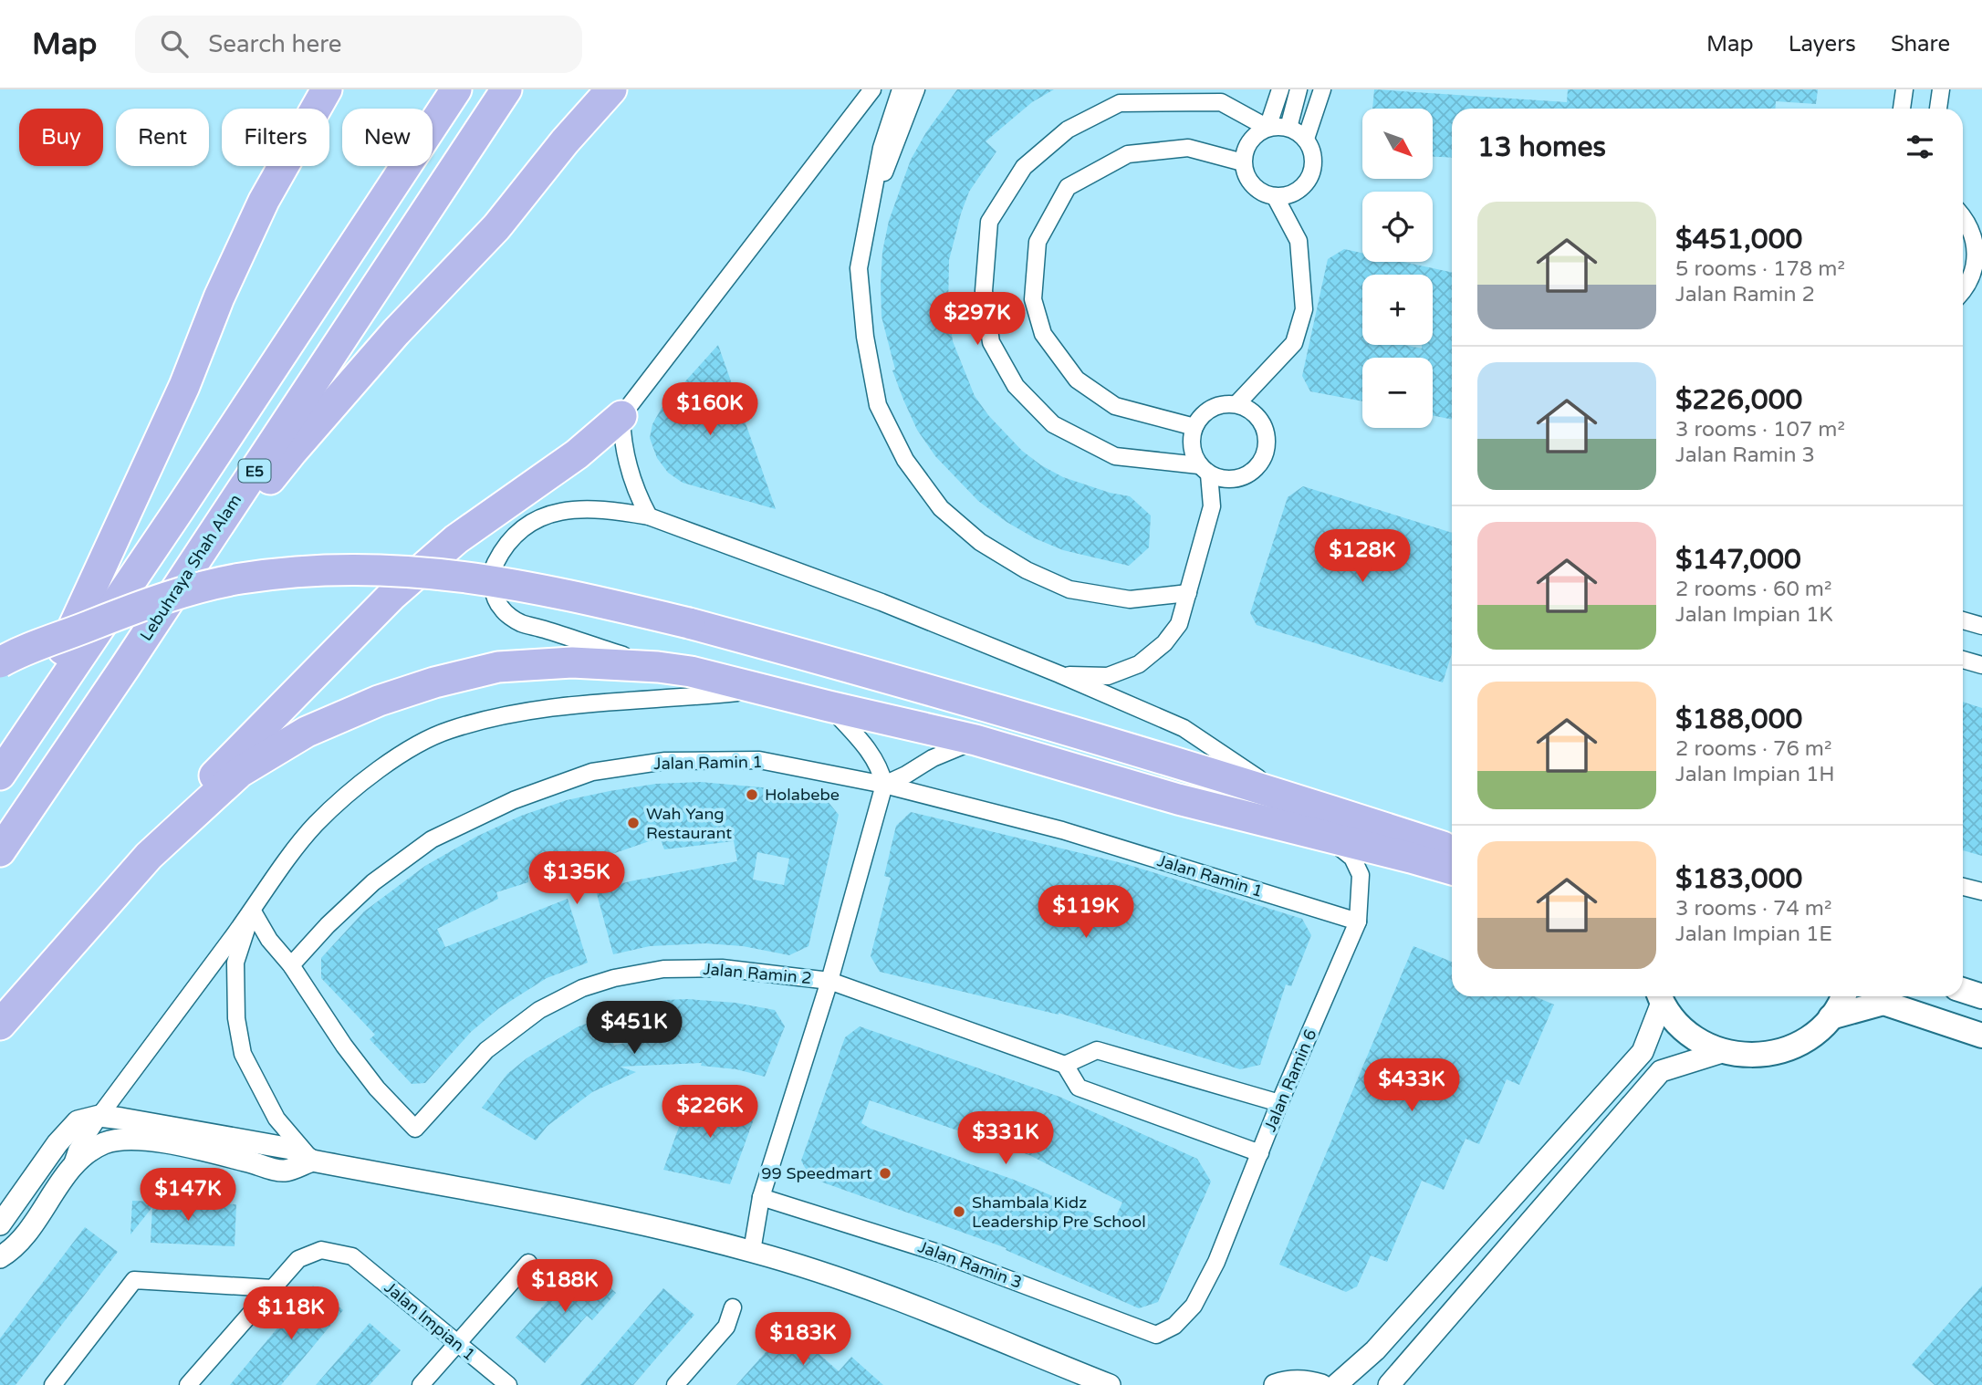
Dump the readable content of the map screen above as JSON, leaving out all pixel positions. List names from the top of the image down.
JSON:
{
  "streets": {
    "highway": ["E5", "Lebuhraya Shah Alam"],
    "street": [
      "Jalan Ramin 1",
      "Jalan Ramin 2",
      "Jalan Ramin 6",
      "Jalan Ramin 3",
      "Jalan Impian 1"
    ]
  },
  "crossings": [
    ["Jalan Ramin 1", "Jalan Ramin 2"],
    ["Jalan Ramin 1", "Jalan Ramin 6"],
    ["Jalan Ramin 6", "Jalan Ramin 3"]
  ],
  "places": [
    "Holabebe",
    "Wah Yang Restaurant",
    "99 Speedmart",
    "Shambala Kidz Leadership Pre School"
  ],
  "north": "bottom right",
  "page": {
    "header": "Map",
    "search": "Search here",
    "nav": ["Map", "Layers", "Share"],
    "map_buttons": ["+", "−"],
    "chip": [
      "Buy",
      "Rent",
      "Filters",
      "New"
    ],
    "heading": "13 homes",
    "list": [
      {
        "name": "$451,000",
        "note": "5 rooms · 178 m² · Jalan Ramin 2"
      },
      {
        "name": "$226,000",
        "note": "3 rooms · 107 m² · Jalan Ramin 3"
      },
      {
        "name": "$147,000",
        "note": "2 rooms · 60 m² · Jalan Impian 1K"
      },
      {
        "name": "$188,000",
        "note": "2 rooms · 76 m² · Jalan Impian 1H"
      },
      {
        "name": "$183,000",
        "note": "3 rooms · 74 m² · Jalan Impian 1E"
      }
    ],
    "price": [
      "$297K",
      "$160K",
      "$128K",
      "$135K",
      "$119K",
      "$451K",
      "$433K",
      "$226K",
      "$331K",
      "$147K",
      "$188K",
      "$118K",
      "$183K"
    ]
  }
}
